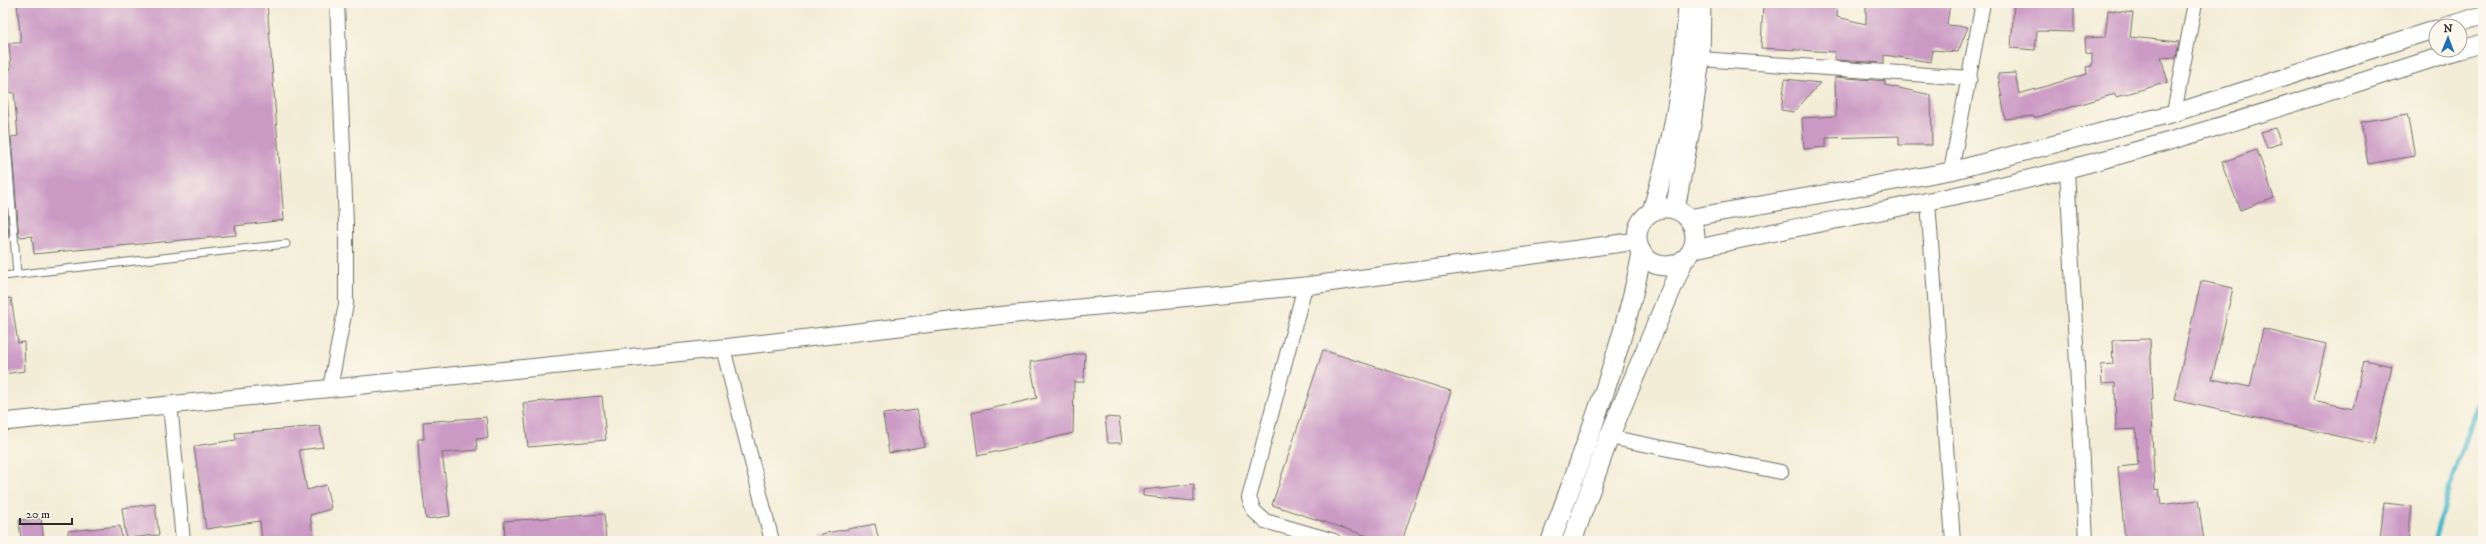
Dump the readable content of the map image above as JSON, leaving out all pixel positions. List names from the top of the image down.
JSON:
{
  "scale_bar": "20 m",
  "north": "top"
}
